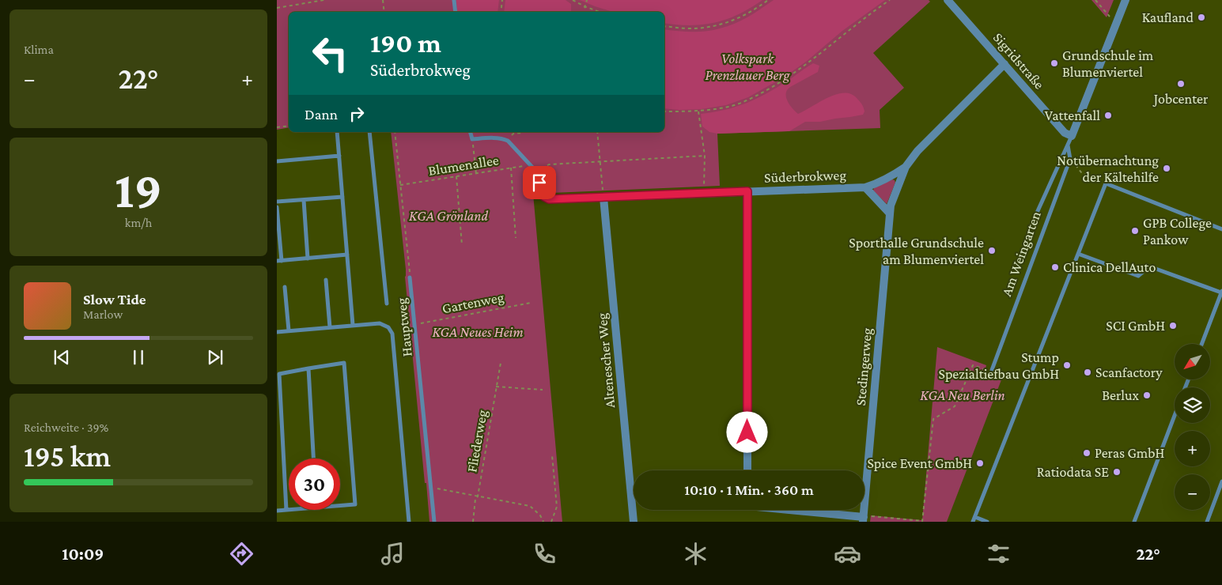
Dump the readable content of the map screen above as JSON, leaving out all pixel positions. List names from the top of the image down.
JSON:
{
  "streets": {
    "street": [
      "Sigridstraße",
      "Süderbrokweg",
      "Am Weingarten",
      "Altenescher Weg",
      "Stedingerweg"
    ],
    "lane": ["Hauptweg"],
    "path": ["Blumenallee", "Gartenweg", "Fliederweg"]
  },
  "crossings": [
    ["Sigridstraße", "Am Weingarten"],
    ["Sigridstraße", "Stedingerweg"],
    ["Blumenallee", "Süderbrokweg"],
    ["Blumenallee", "Hauptweg"],
    ["Süderbrokweg", "Altenescher Weg"],
    ["Süderbrokweg", "Stedingerweg"]
  ],
  "parks": [
    "Volkspark Prenzlauer Berg",
    "KGA Grönland",
    "KGA Neues Heim",
    "KGA Neu Berlin"
  ],
  "places": [
    "Kaufland",
    "Grundschule im Blumenviertel",
    "Jobcenter",
    "Vattenfall",
    "Notübernachtung der Kältehilfe",
    "GPB College Pankow",
    "Sporthalle Grundschule am Blumenviertel",
    "Clinica DellAuto",
    "SCI GmbH",
    "Stump Spezialtiefbau GmbH",
    "Scanfactory",
    "Berlux",
    "Peras GmbH",
    "Spice Event GmbH",
    "Ratiodata SE"
  ],
  "north": "bottom left",
  "page": {
    "tile": [
      "Klima",
      ["19", "km/h"],
      ["Reichweite · 39%", "195 km"]
    ],
    "turn": ["190 m", "Süderbrokweg"],
    "heat": ["−", "22°", "+"],
    "then": "Dann",
    "song": ["Slow Tide", "Marlow"],
    "map_buttons": ["+", "−"],
    "limit": "30",
    "trip": "10:10 · 1 Min. · 360 m",
    "tabs": ["10:09", "22°"]
  }
}
